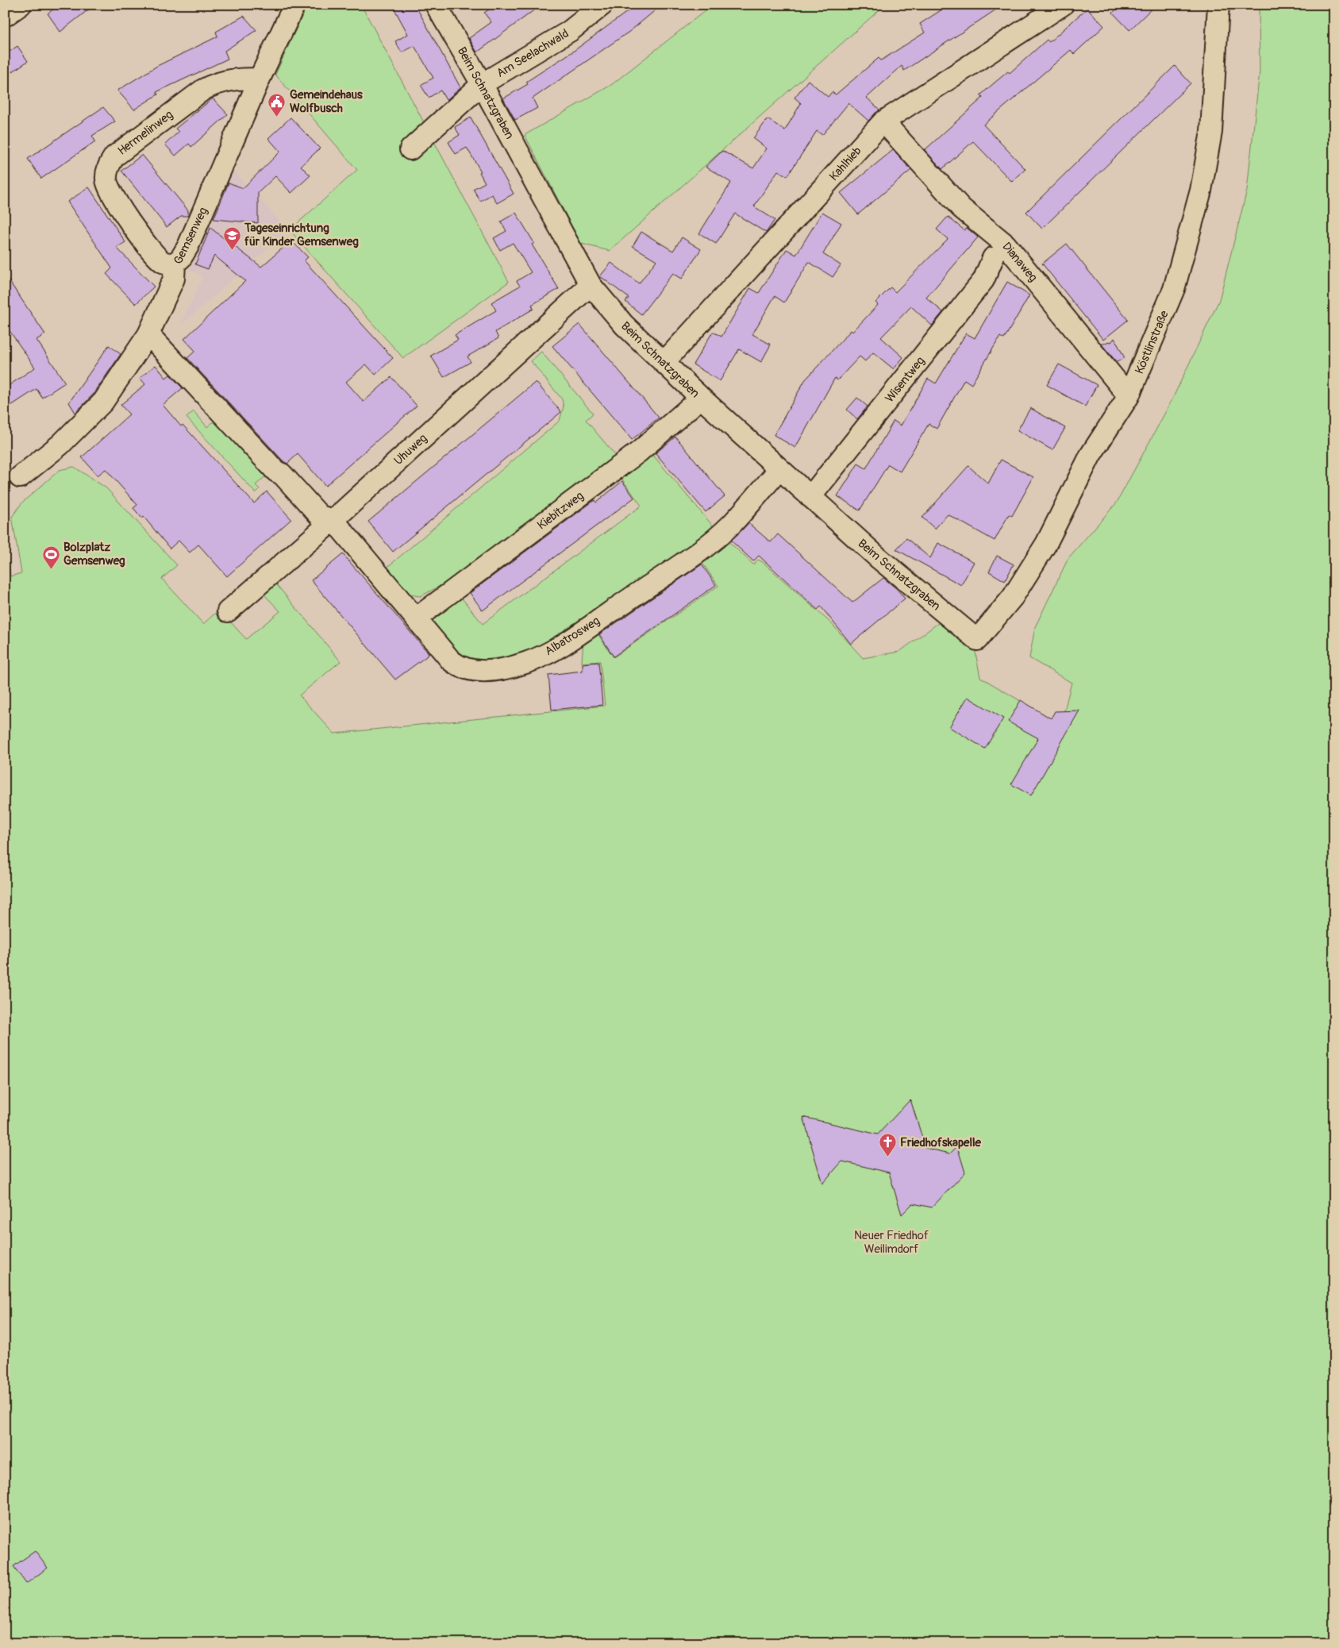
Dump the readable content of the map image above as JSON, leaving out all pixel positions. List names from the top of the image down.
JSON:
{
  "streets": {
    "street": [
      "Am Seelachwald",
      "Beim Schnatzgraben",
      "Hermelinweg",
      "Kahlhieb",
      "Gemsenweg",
      "Dianaweg",
      "Köstlinstraße",
      "Wisentweg",
      "Uhuweg",
      "Kiebitzweg",
      "Albatrosweg"
    ]
  },
  "crossings": [
    ["Am Seelachwald", "Beim Schnatzgraben"],
    ["Beim Schnatzgraben", "Kahlhieb"],
    ["Beim Schnatzgraben", "Köstlinstraße"],
    ["Beim Schnatzgraben", "Wisentweg"],
    ["Beim Schnatzgraben", "Uhuweg"],
    ["Beim Schnatzgraben", "Kiebitzweg"],
    ["Beim Schnatzgraben", "Albatrosweg"],
    ["Hermelinweg", "Gemsenweg"],
    ["Kahlhieb", "Dianaweg"],
    ["Dianaweg", "Köstlinstraße"],
    ["Uhuweg", "Albatrosweg"],
    ["Kiebitzweg", "Albatrosweg"]
  ],
  "parks": ["Neuer Friedhof Weilimdorf"],
  "places": {
    "public building": ["Gemeindehaus Wolfbusch"],
    "school or university": ["Tageseinrichtung für Kinder Gemsenweg"],
    "sports": ["Bolzplatz Gemsenweg"],
    "church": ["Friedhofskapelle"]
  }
}
